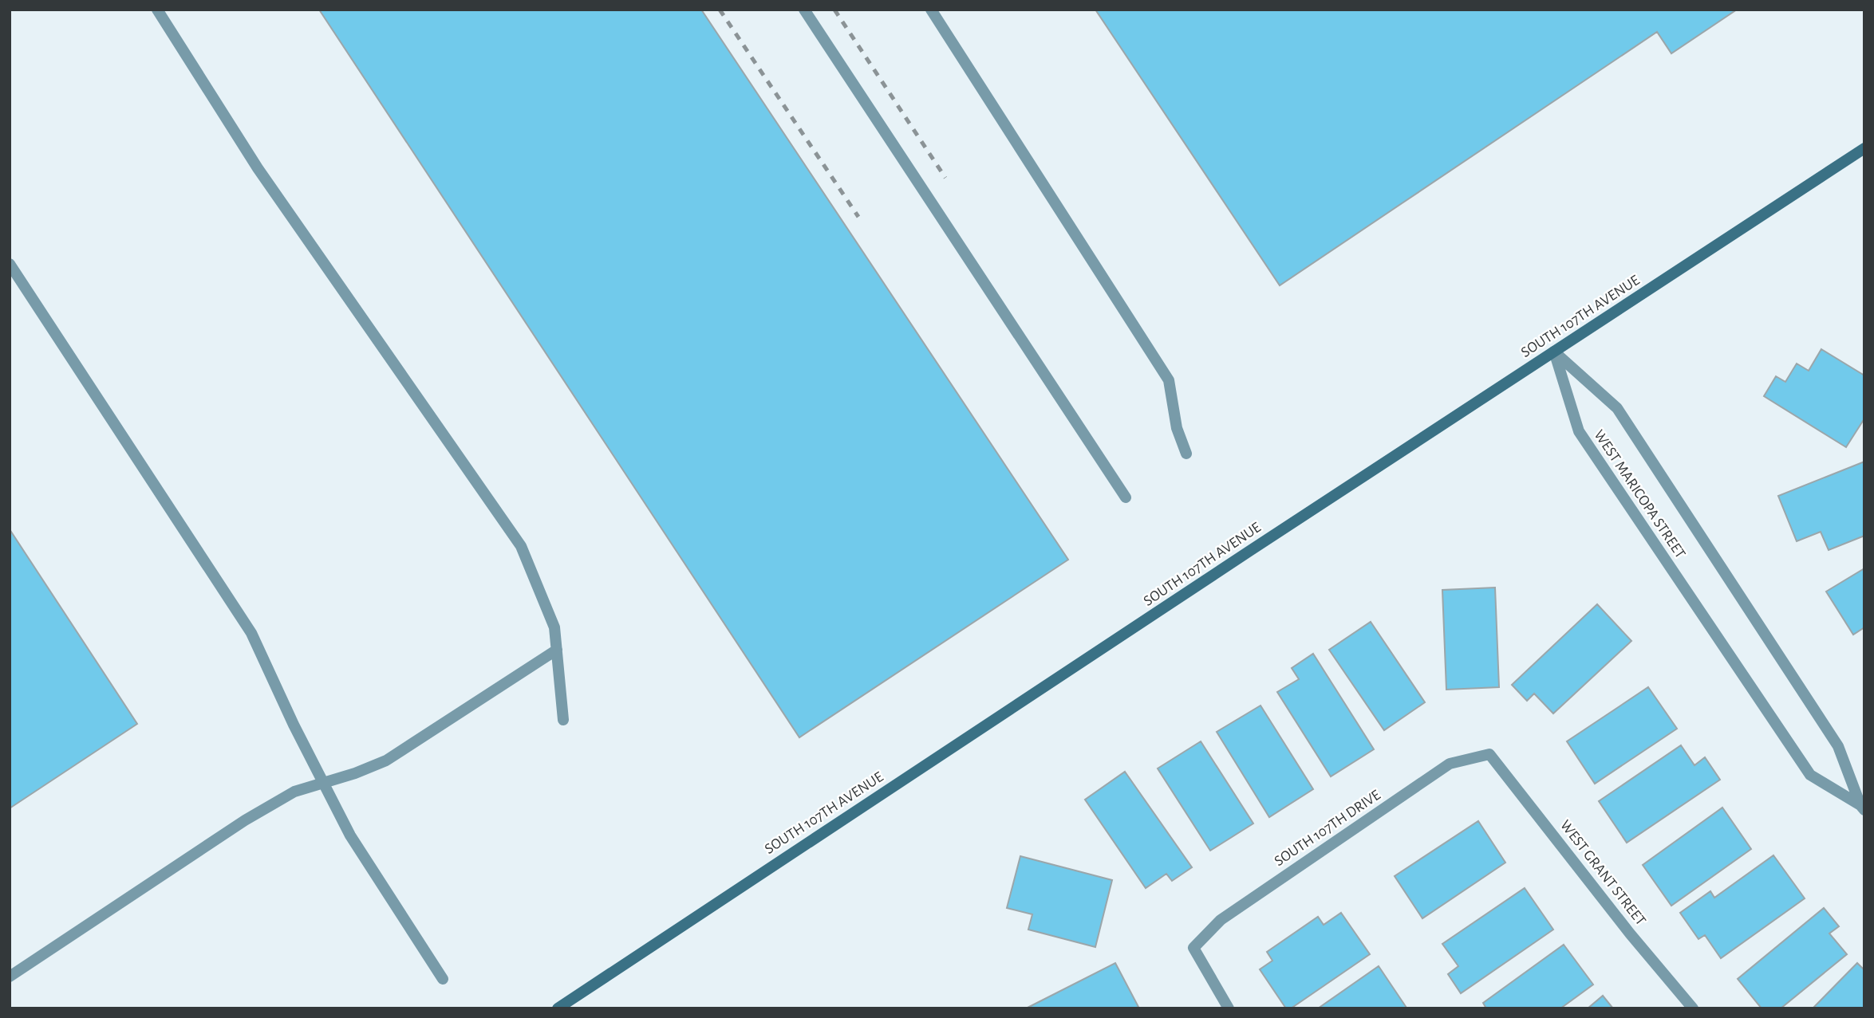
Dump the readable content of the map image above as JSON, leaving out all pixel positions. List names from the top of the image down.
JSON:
{
  "streets": {
    "main road": ["SOUTH 107TH AVENUE"],
    "street": ["WEST MARICOPA STREET", "SOUTH 107TH DRIVE", "WEST GRANT STREET"]
  },
  "crossings": [
    ["SOUTH 107TH AVENUE", "WEST MARICOPA STREET"],
    ["SOUTH 107TH DRIVE", "WEST GRANT STREET"]
  ]
}
